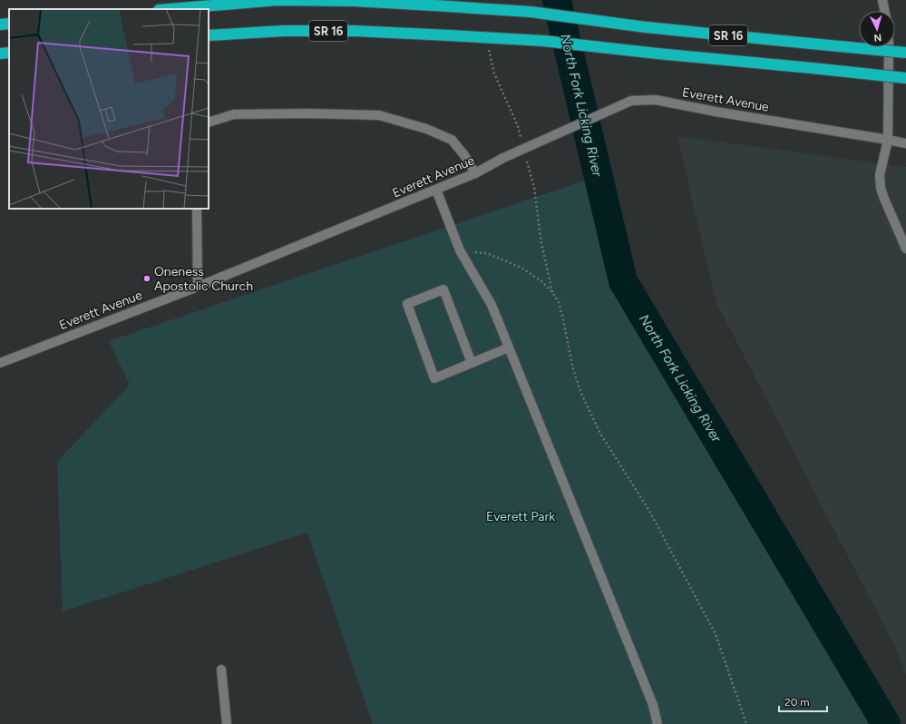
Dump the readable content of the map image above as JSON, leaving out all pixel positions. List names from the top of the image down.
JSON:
{
  "streets": {
    "highway": ["SR 16"],
    "street": ["Everett Avenue"]
  },
  "water": ["North Fork Licking River"],
  "parks": ["Everett Park"],
  "places": ["Oneness Apostolic Church"],
  "scale_bar": "20 m",
  "north": "bottom"
}
